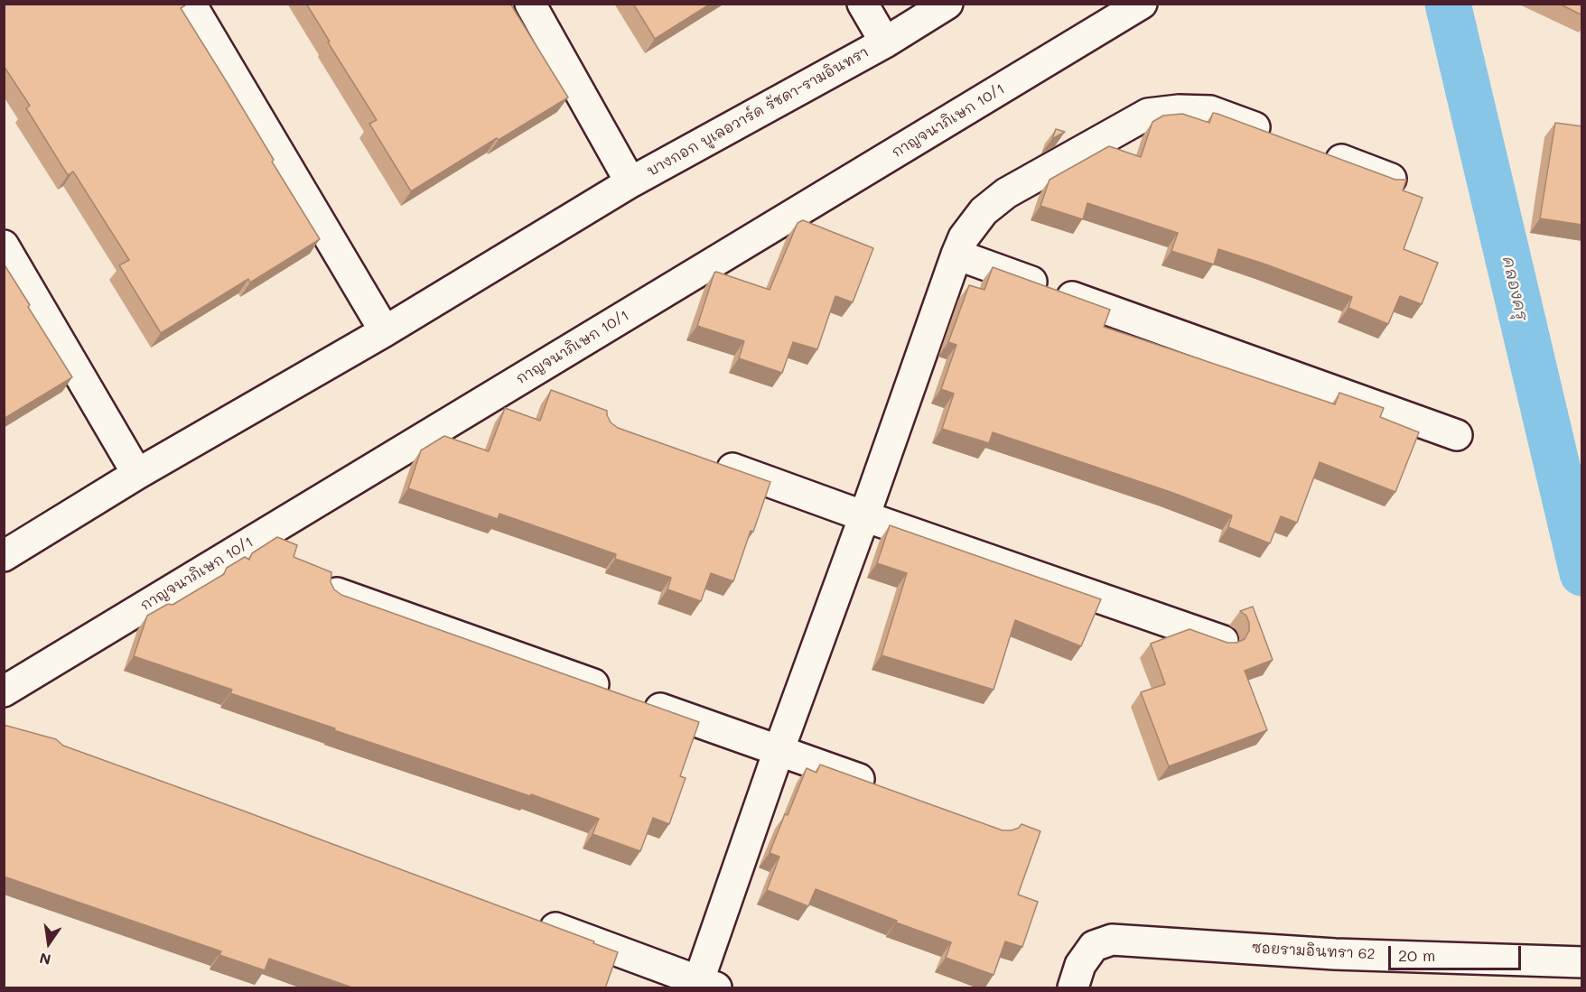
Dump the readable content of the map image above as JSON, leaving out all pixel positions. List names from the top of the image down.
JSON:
{
  "streets": {
    "street": ["บางกอก บูเลอวาร์ด รัชดา-รามอินทรา", "กาญจนาภิเษก 10/1", "ซอยรามอินทรา 62"]
  },
  "water": ["คลองครุ"],
  "scale_bar": "20 m",
  "north": "bottom"
}
